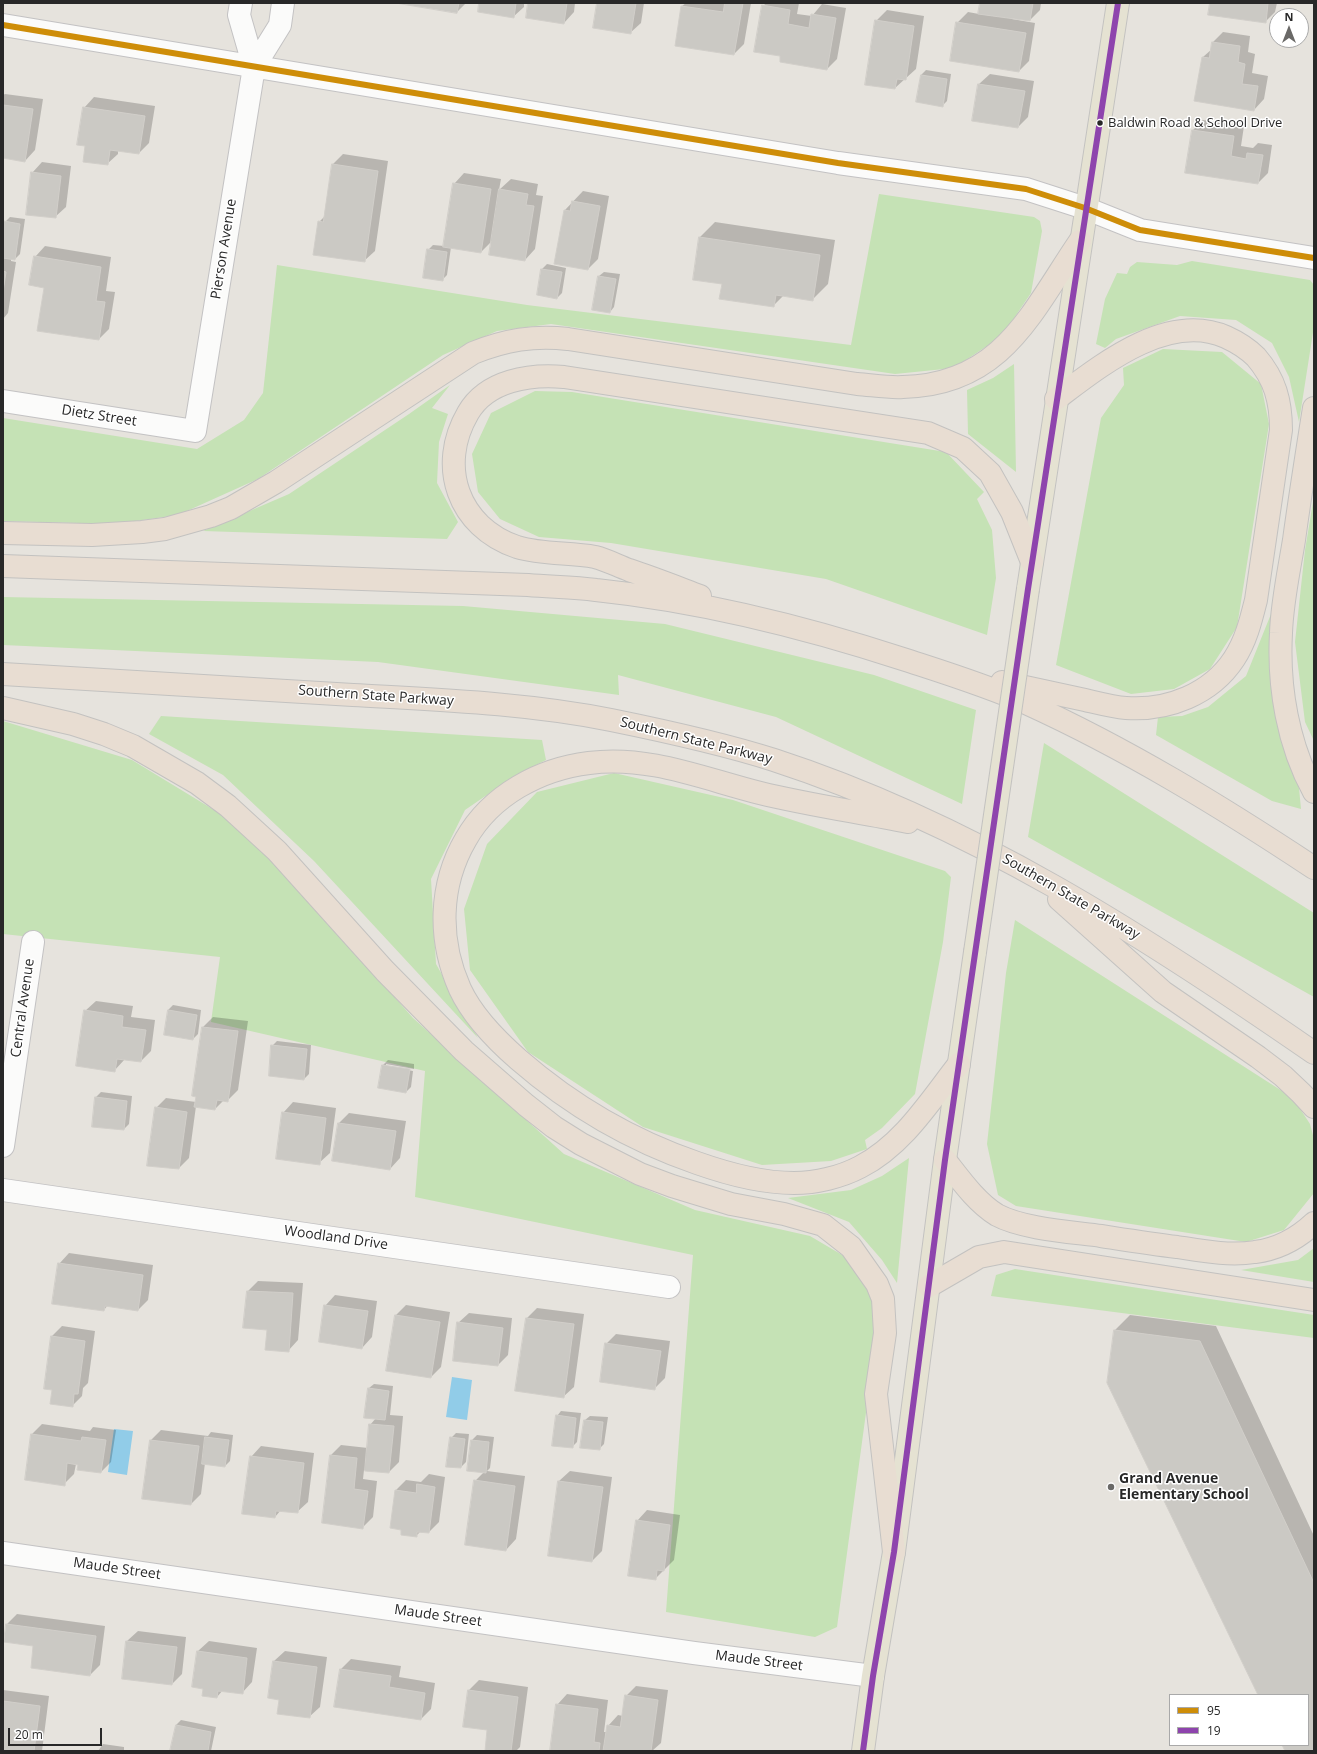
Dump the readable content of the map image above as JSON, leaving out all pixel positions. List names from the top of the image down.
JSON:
{
  "streets": {
    "highway": ["Southern State Parkway"],
    "street": [
      "Pierson Avenue",
      "Dietz Street",
      "Central Avenue",
      "Woodland Drive",
      "Maude Street"
    ]
  },
  "crossings": [
    ["Pierson Avenue", "Dietz Street"]
  ],
  "places": ["Baldwin Road & School Drive", "Grand Avenue Elementary School"],
  "lines": ["transit line 19", "transit line 95"],
  "legend": ["95", "19"],
  "scale_bar": "20 m",
  "north": "top"
}
